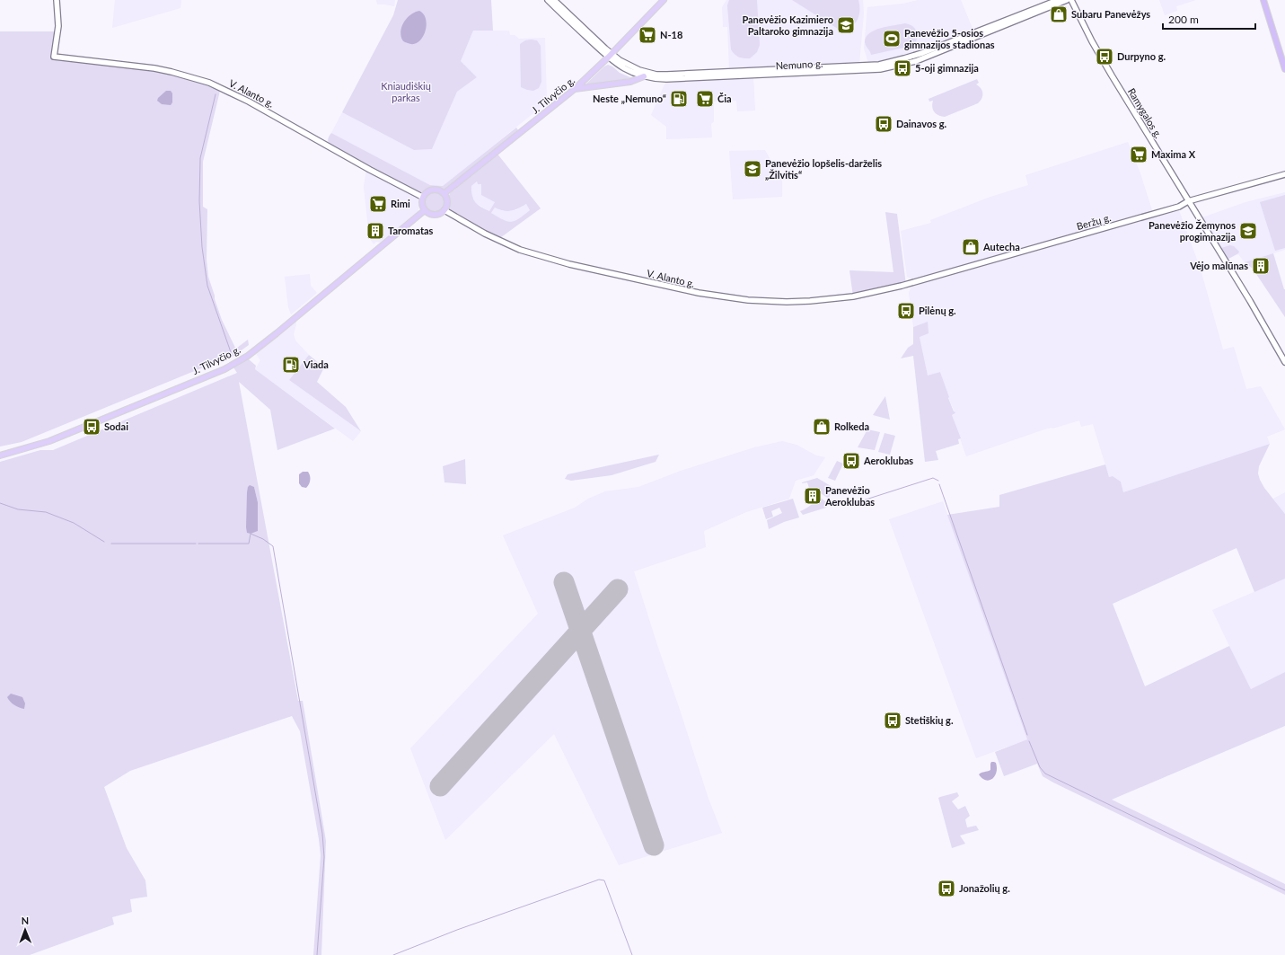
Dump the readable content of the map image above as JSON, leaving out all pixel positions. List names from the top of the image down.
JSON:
{
  "streets": {
    "main road": [
      "Nemuno g.",
      "V. Alanto g.",
      "J. Tilvyčio g.",
      "Ramygalos g.",
      "Beržų g."
    ]
  },
  "crossings": [
    ["Nemuno g.", "J. Tilvyčio g."],
    ["V. Alanto g.", "J. Tilvyčio g."],
    ["V. Alanto g.", "Beržų g."],
    ["Ramygalos g.", "Beržų g."]
  ],
  "parks": ["Kniaudiškių parkas"],
  "places": {
    "shop": ["Subaru Panevėžys", "Autecha", "Rolkeda"],
    "school or university": ["Panevėžio Kazimiero Paltaroko gimnazija", "Panevėžio lopšelis-darželis „Žilvitis“", "Panevėžio Žemynos progimnazija"],
    "supermarket": [
      "N-18",
      "Čia",
      "Maxima X",
      "Rimi"
    ],
    "sports": ["Panevėžio 5-osios gimnazijos stadionas"],
    "bus stop": [
      "Durpyno g.",
      "5-oji gimnazija",
      "Dainavos g.",
      "Pilėnų g.",
      "Sodai",
      "Aeroklubas",
      "Stetiškių g.",
      "Jonažolių g."
    ],
    "fuel station": ["Neste „Nemuno“", "Viada"],
    "building": ["Taromatas", "Vėjo malūnas", "Panevėžio Aeroklubas"]
  },
  "scale_bar": "200 m",
  "north": "top"
}
